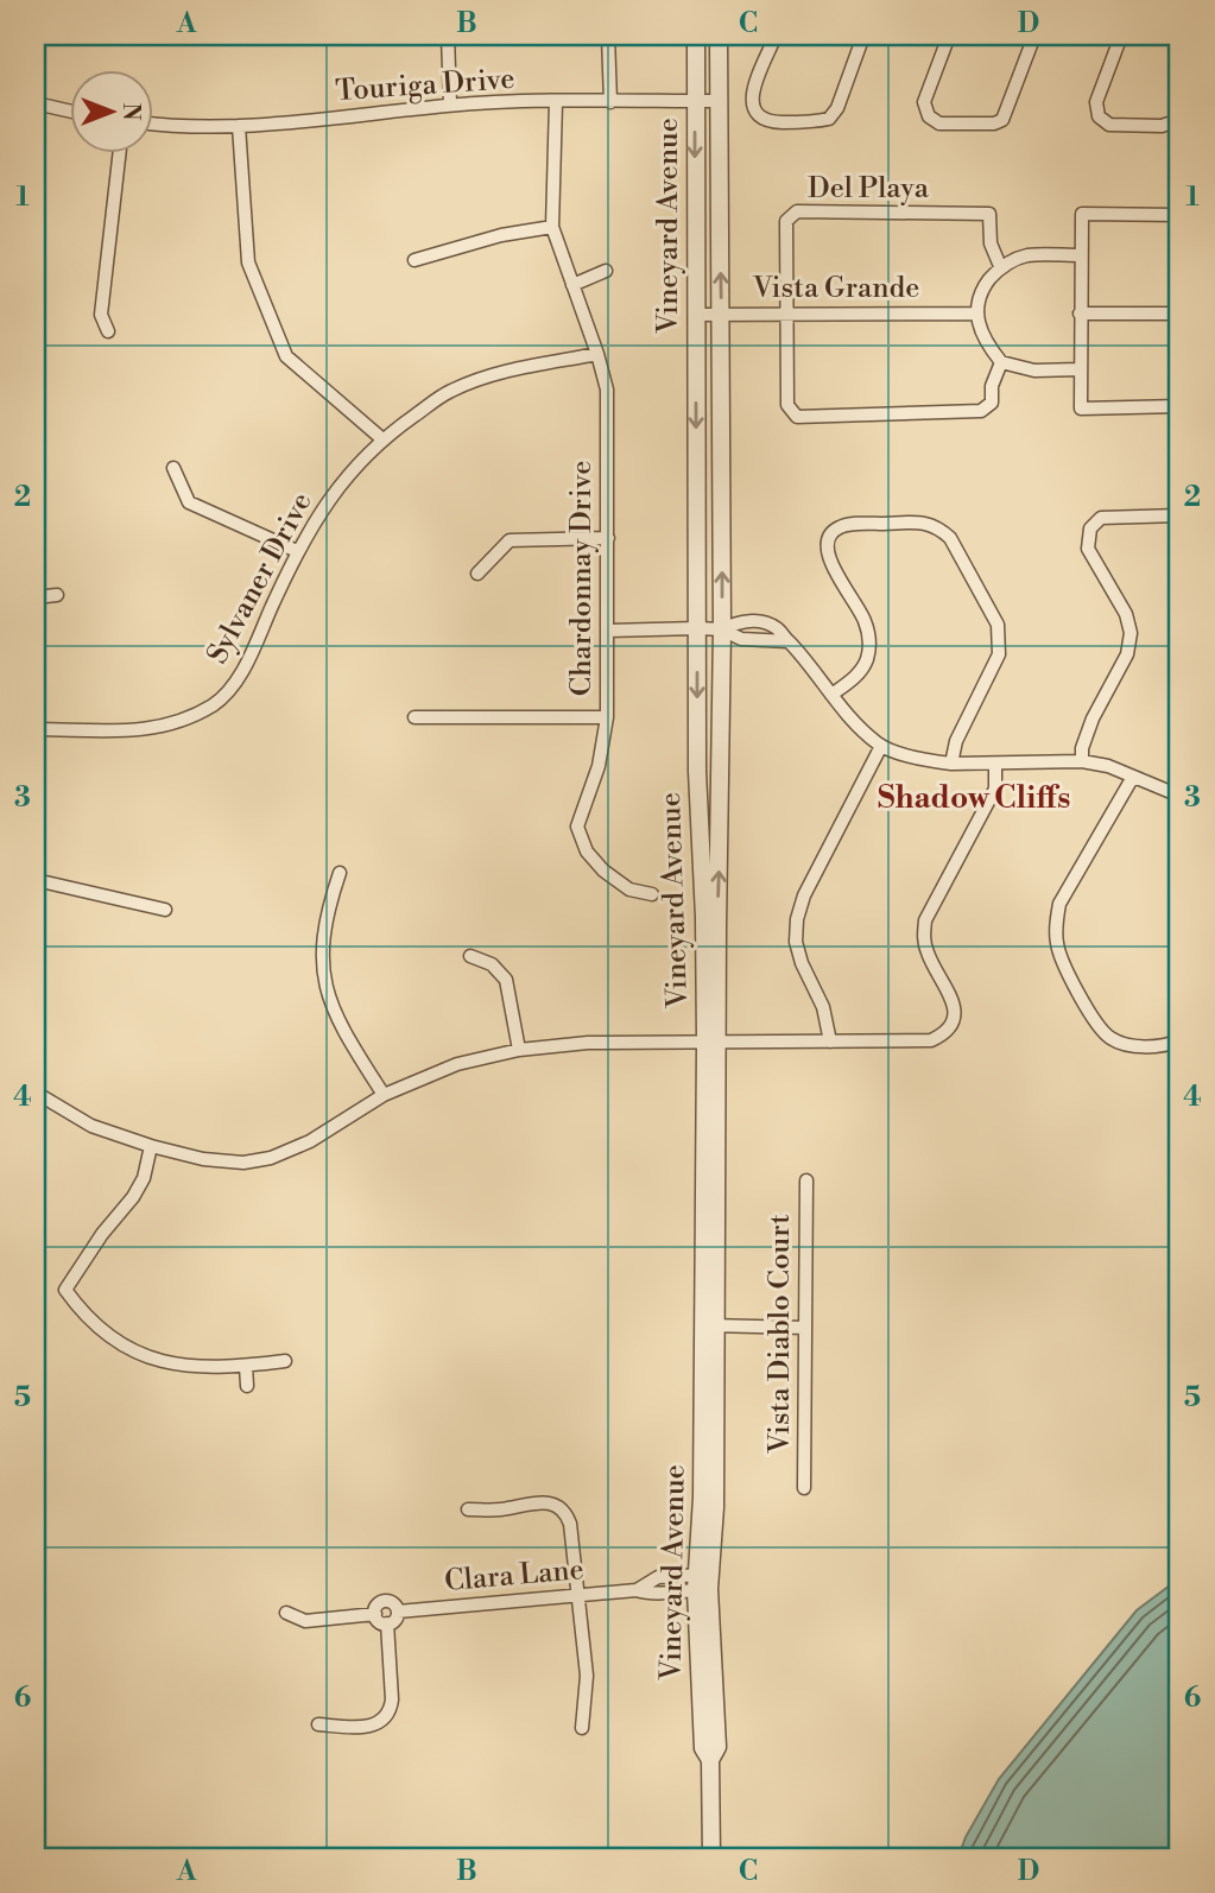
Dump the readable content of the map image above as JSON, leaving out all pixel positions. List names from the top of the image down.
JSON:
{
  "streets": {
    "street": [
      "Touriga Drive",
      "Del Playa",
      "Vineyard Avenue",
      "Vista Grande",
      "Sylvaner Drive",
      "Chardonnay Drive",
      "Vista Diablo Court",
      "Clara Lane"
    ]
  },
  "crossings": [
    ["Touriga Drive", "Vineyard Avenue"],
    ["Del Playa", "Vista Grande"],
    ["Vineyard Avenue", "Vista Grande"],
    ["Vineyard Avenue", "Clara Lane"],
    ["Sylvaner Drive", "Chardonnay Drive"]
  ],
  "districts": ["Shadow Cliffs"],
  "north": "right",
  "grid": {
    "columns": [
      "A",
      "B",
      "C",
      "D"
    ],
    "rows": [
      "1",
      "2",
      "3",
      "4",
      "5",
      "6"
    ]
  }
}
